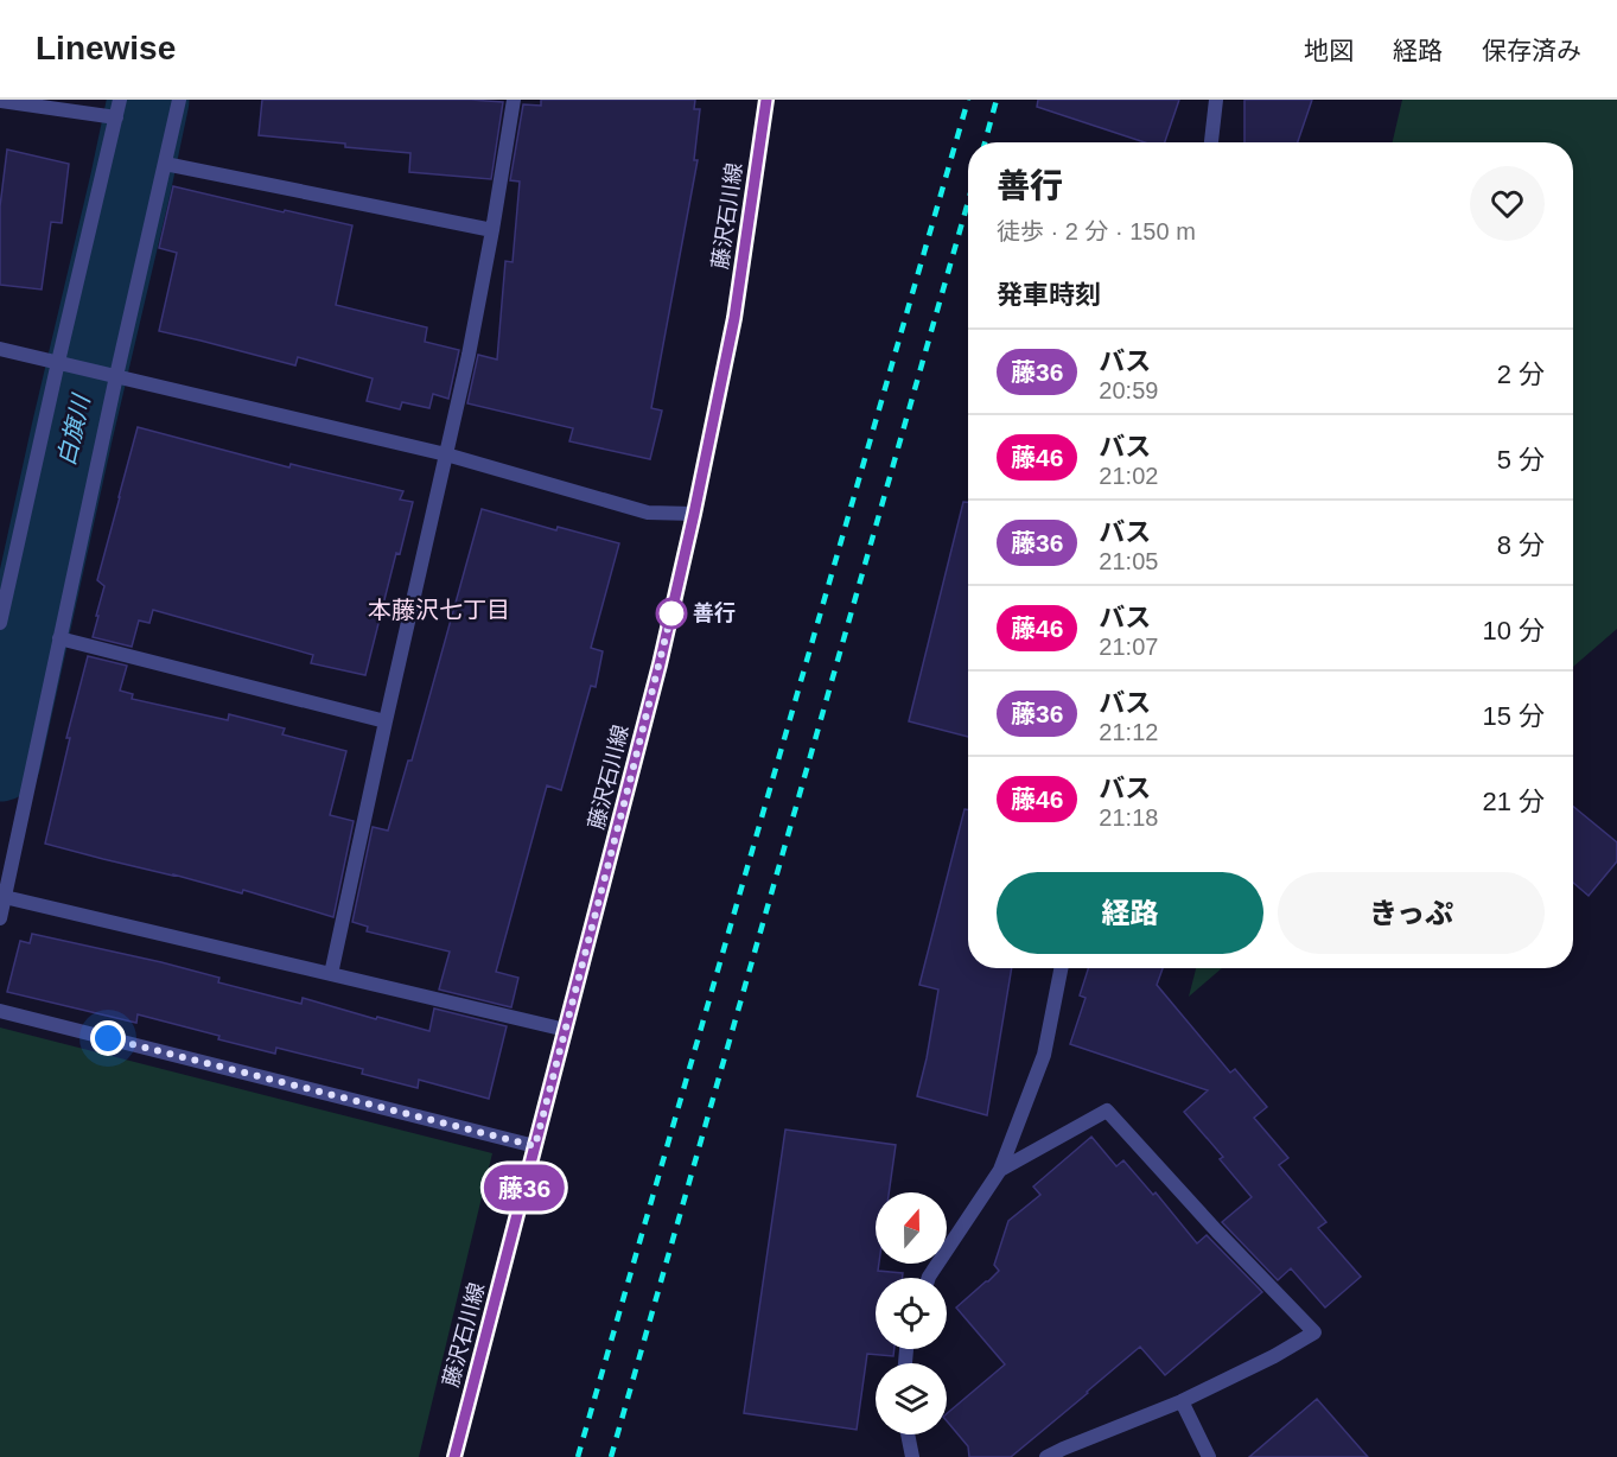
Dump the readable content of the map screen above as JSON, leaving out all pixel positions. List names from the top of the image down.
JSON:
{
  "streets": {
    "street": ["藤沢石川線"]
  },
  "districts": ["本藤沢七丁目"],
  "water": ["白旗川"],
  "places": ["善行"],
  "lines": ["bus line 藤36"],
  "north": "top",
  "page": {
    "header": "Linewise",
    "nav": ["地図", "経路", "保存済み"],
    "on_map": "藤36",
    "heading": [
      ["善行", "徒歩 · 2 分 · 150 m"],
      "発車時刻"
    ],
    "list": [
      {
        "mark": "藤36",
        "name": "バス",
        "note": "20:59",
        "value": "2 分"
      },
      {
        "mark": "藤46",
        "name": "バス",
        "note": "21:02",
        "value": "5 分"
      },
      {
        "mark": "藤36",
        "name": "バス",
        "note": "21:05",
        "value": "8 分"
      },
      {
        "mark": "藤46",
        "name": "バス",
        "note": "21:07",
        "value": "10 分"
      },
      {
        "mark": "藤36",
        "name": "バス",
        "note": "21:12",
        "value": "15 分"
      },
      {
        "mark": "藤46",
        "name": "バス",
        "note": "21:18",
        "value": "21 分"
      }
    ],
    "buttons": ["経路", "きっぷ"]
  }
}
